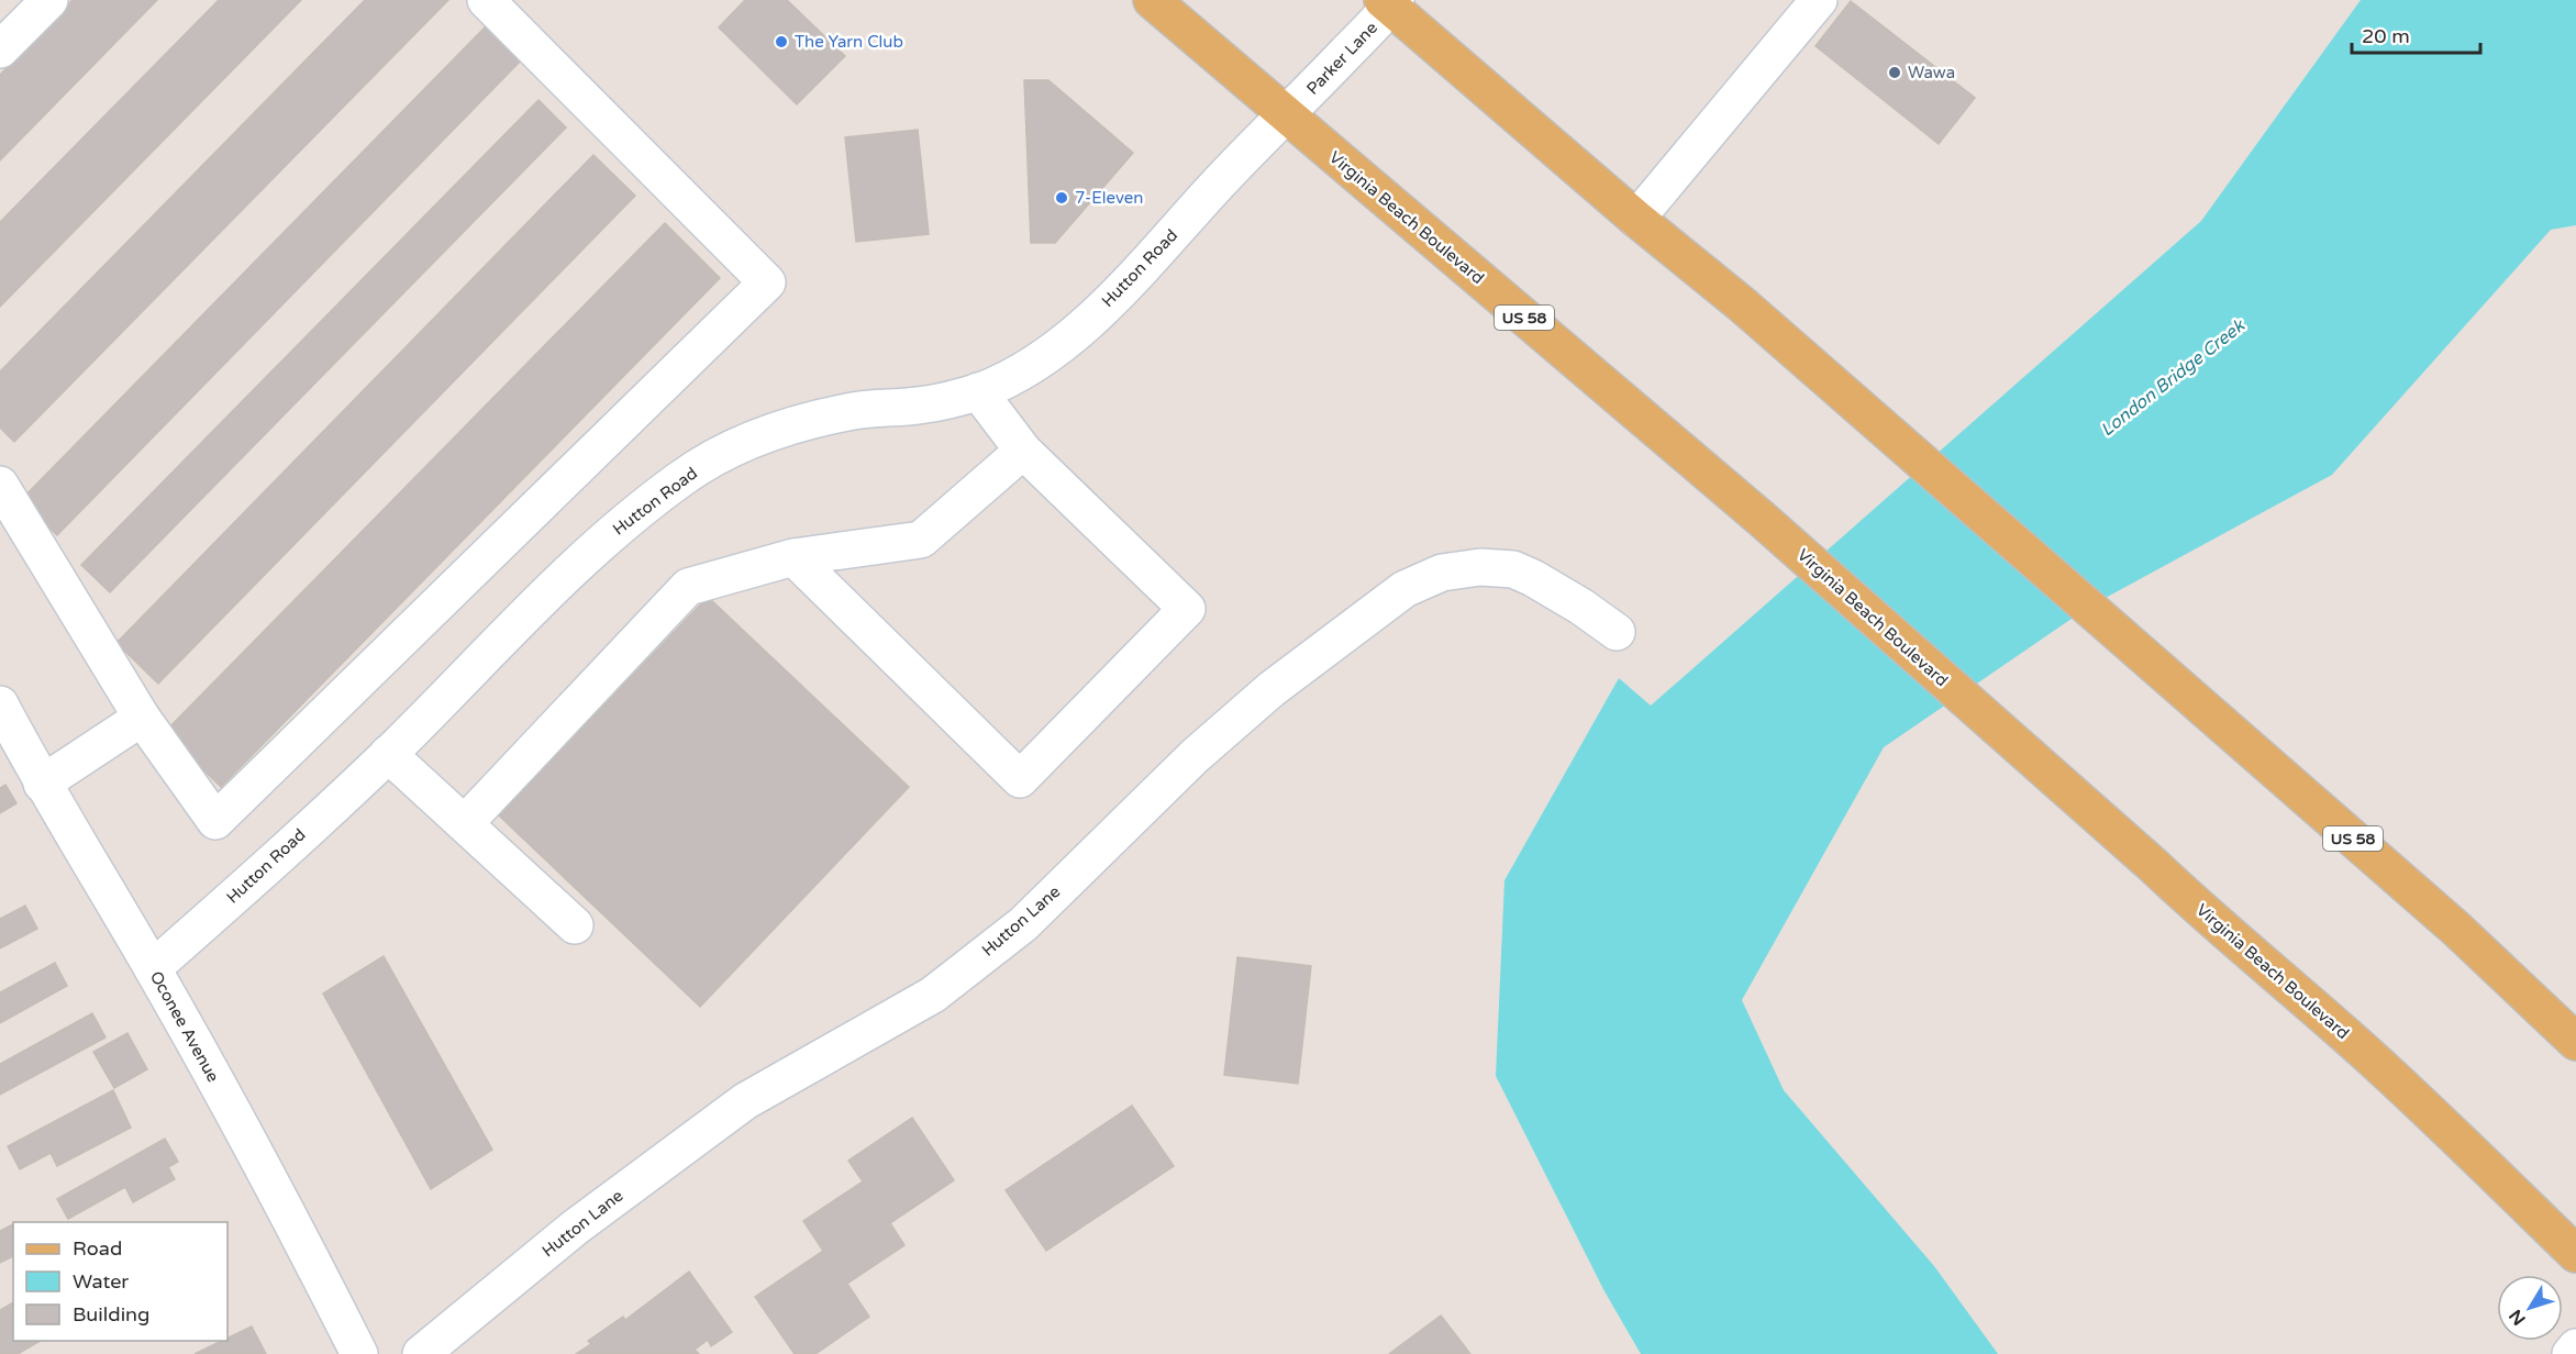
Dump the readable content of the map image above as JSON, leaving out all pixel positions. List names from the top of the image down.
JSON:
{
  "streets": {
    "main road": ["Virginia Beach Boulevard", "US 58"],
    "street": [
      "Parker Lane",
      "Hutton Road",
      "Hutton Lane",
      "Oconee Avenue"
    ]
  },
  "crossings": [
    ["Parker Lane", "Virginia Beach Boulevard"],
    ["Parker Lane", "Hutton Road"],
    ["Parker Lane", "US 58"],
    ["Virginia Beach Boulevard", "Hutton Road"],
    ["Hutton Road", "Oconee Avenue"]
  ],
  "water": ["London Bridge Creek"],
  "places": ["The Yarn Club", "Wawa", "7-Eleven"],
  "legend": ["Road", "Water", "Building"],
  "scale_bar": "20 m",
  "north": "bottom left"
}
